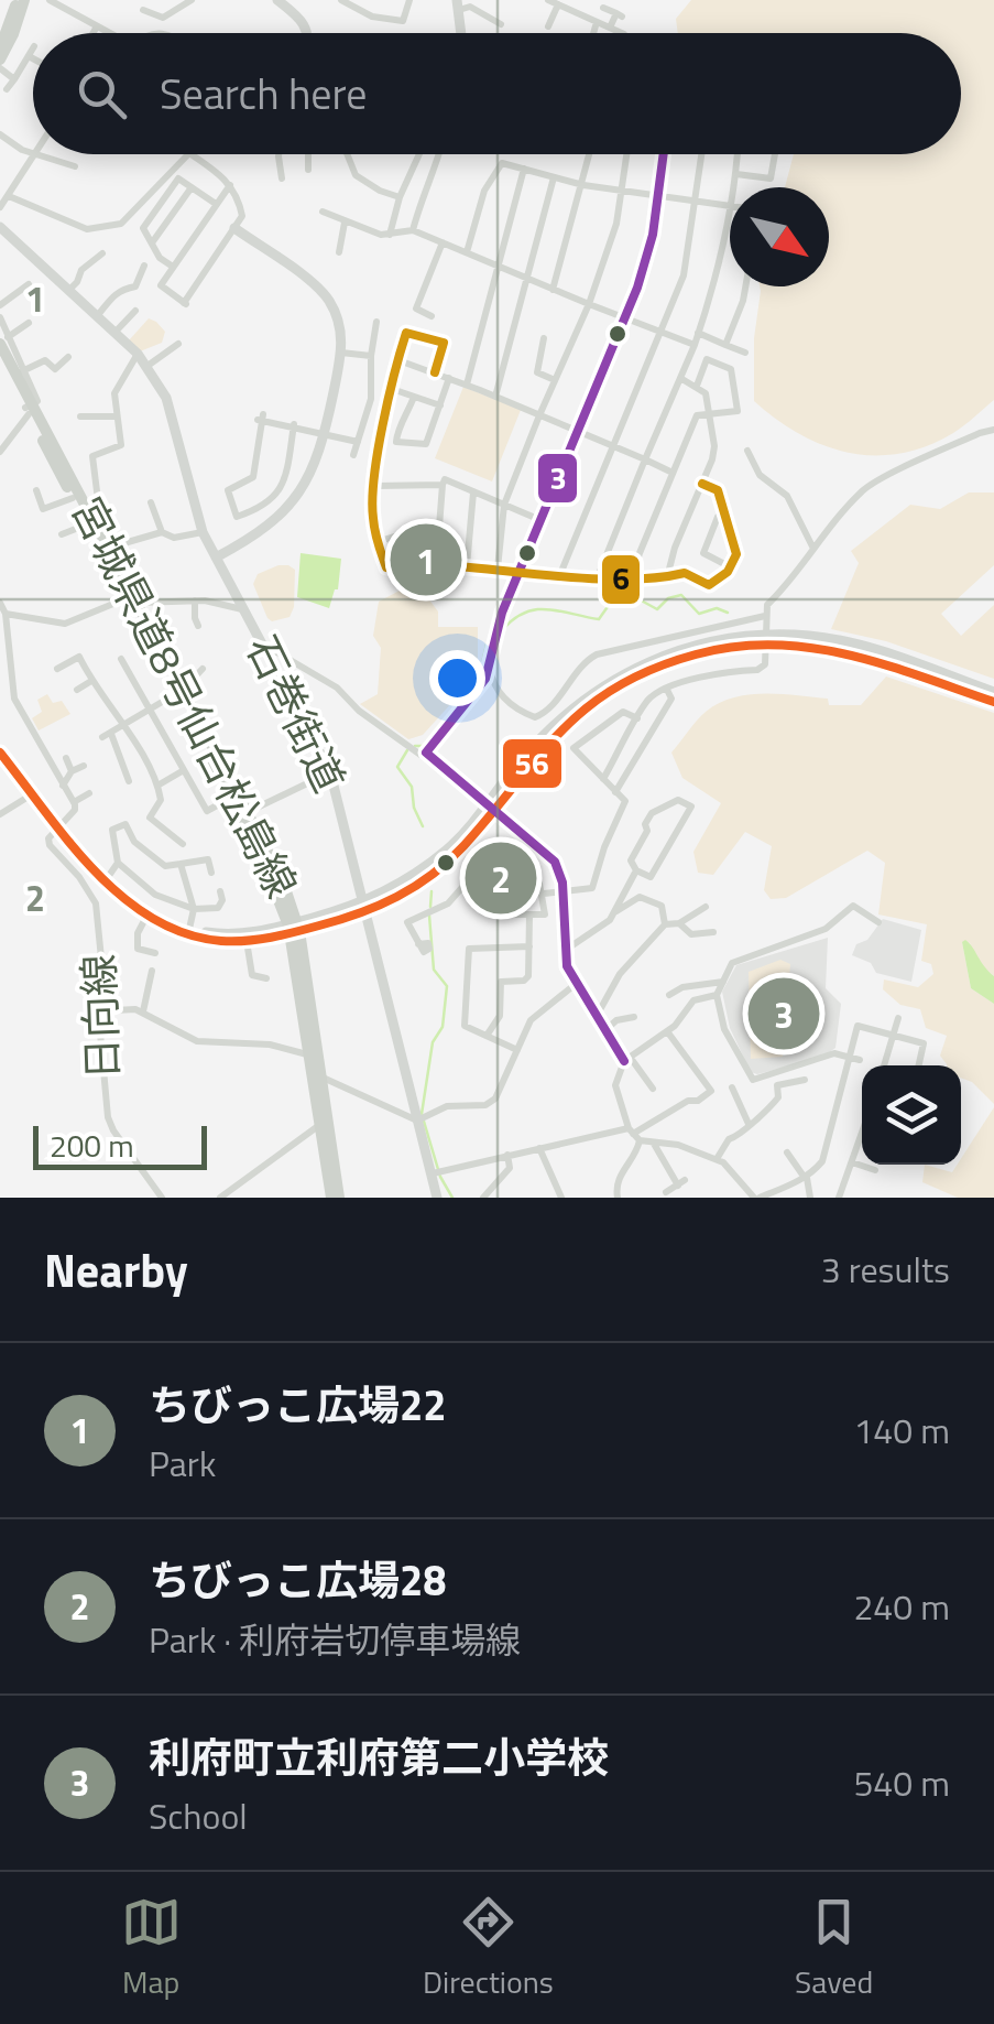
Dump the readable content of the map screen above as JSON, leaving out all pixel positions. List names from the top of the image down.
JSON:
{
  "streets": {
    "main road": ["宮城県道8号仙台松島線"],
    "street": ["石巻街道", "日向線"]
  },
  "lines": ["transit line 3", "transit line 6", "transit line 56"],
  "scale_bar": "200 m",
  "north": "bottom right",
  "page": {
    "search": "Search here",
    "pins": ["1", "2", "3"],
    "scale": "200 m",
    "heading": ["Nearby", "3 results"],
    "list": [
      {
        "mark": "1",
        "name": "ちびっこ広場22",
        "note": "Park",
        "value": "140 m"
      },
      {
        "mark": "2",
        "name": "ちびっこ広場28",
        "note": "Park · 利府岩切停車場線",
        "value": "240 m"
      },
      {
        "mark": "3",
        "name": "利府町立利府第二小学校",
        "note": "School",
        "value": "540 m"
      }
    ],
    "nav": ["Map", "Directions", "Saved"]
  },
  "grid": {
    "rows": ["1", "2"]
  }
}
